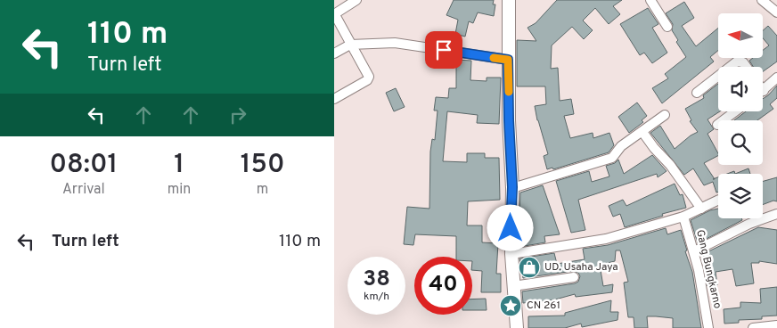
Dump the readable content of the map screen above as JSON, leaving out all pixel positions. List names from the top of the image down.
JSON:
{
  "streets": {
    "street": ["Gang Bungkarno"]
  },
  "places": {
    "shop": ["UD. Usaha Jaya"],
    "place": ["CN 261"]
  },
  "north": "left",
  "page": {
    "turn": ["110 m", "Turn left"],
    "eta": [
      "08:01",
      "Arrival",
      "1",
      "min",
      "150",
      "m"
    ],
    "list": [
      {
        "name": "Turn left",
        "value": "110 m"
      }
    ],
    "speed": "38 km/h",
    "limit": "40"
  }
}
